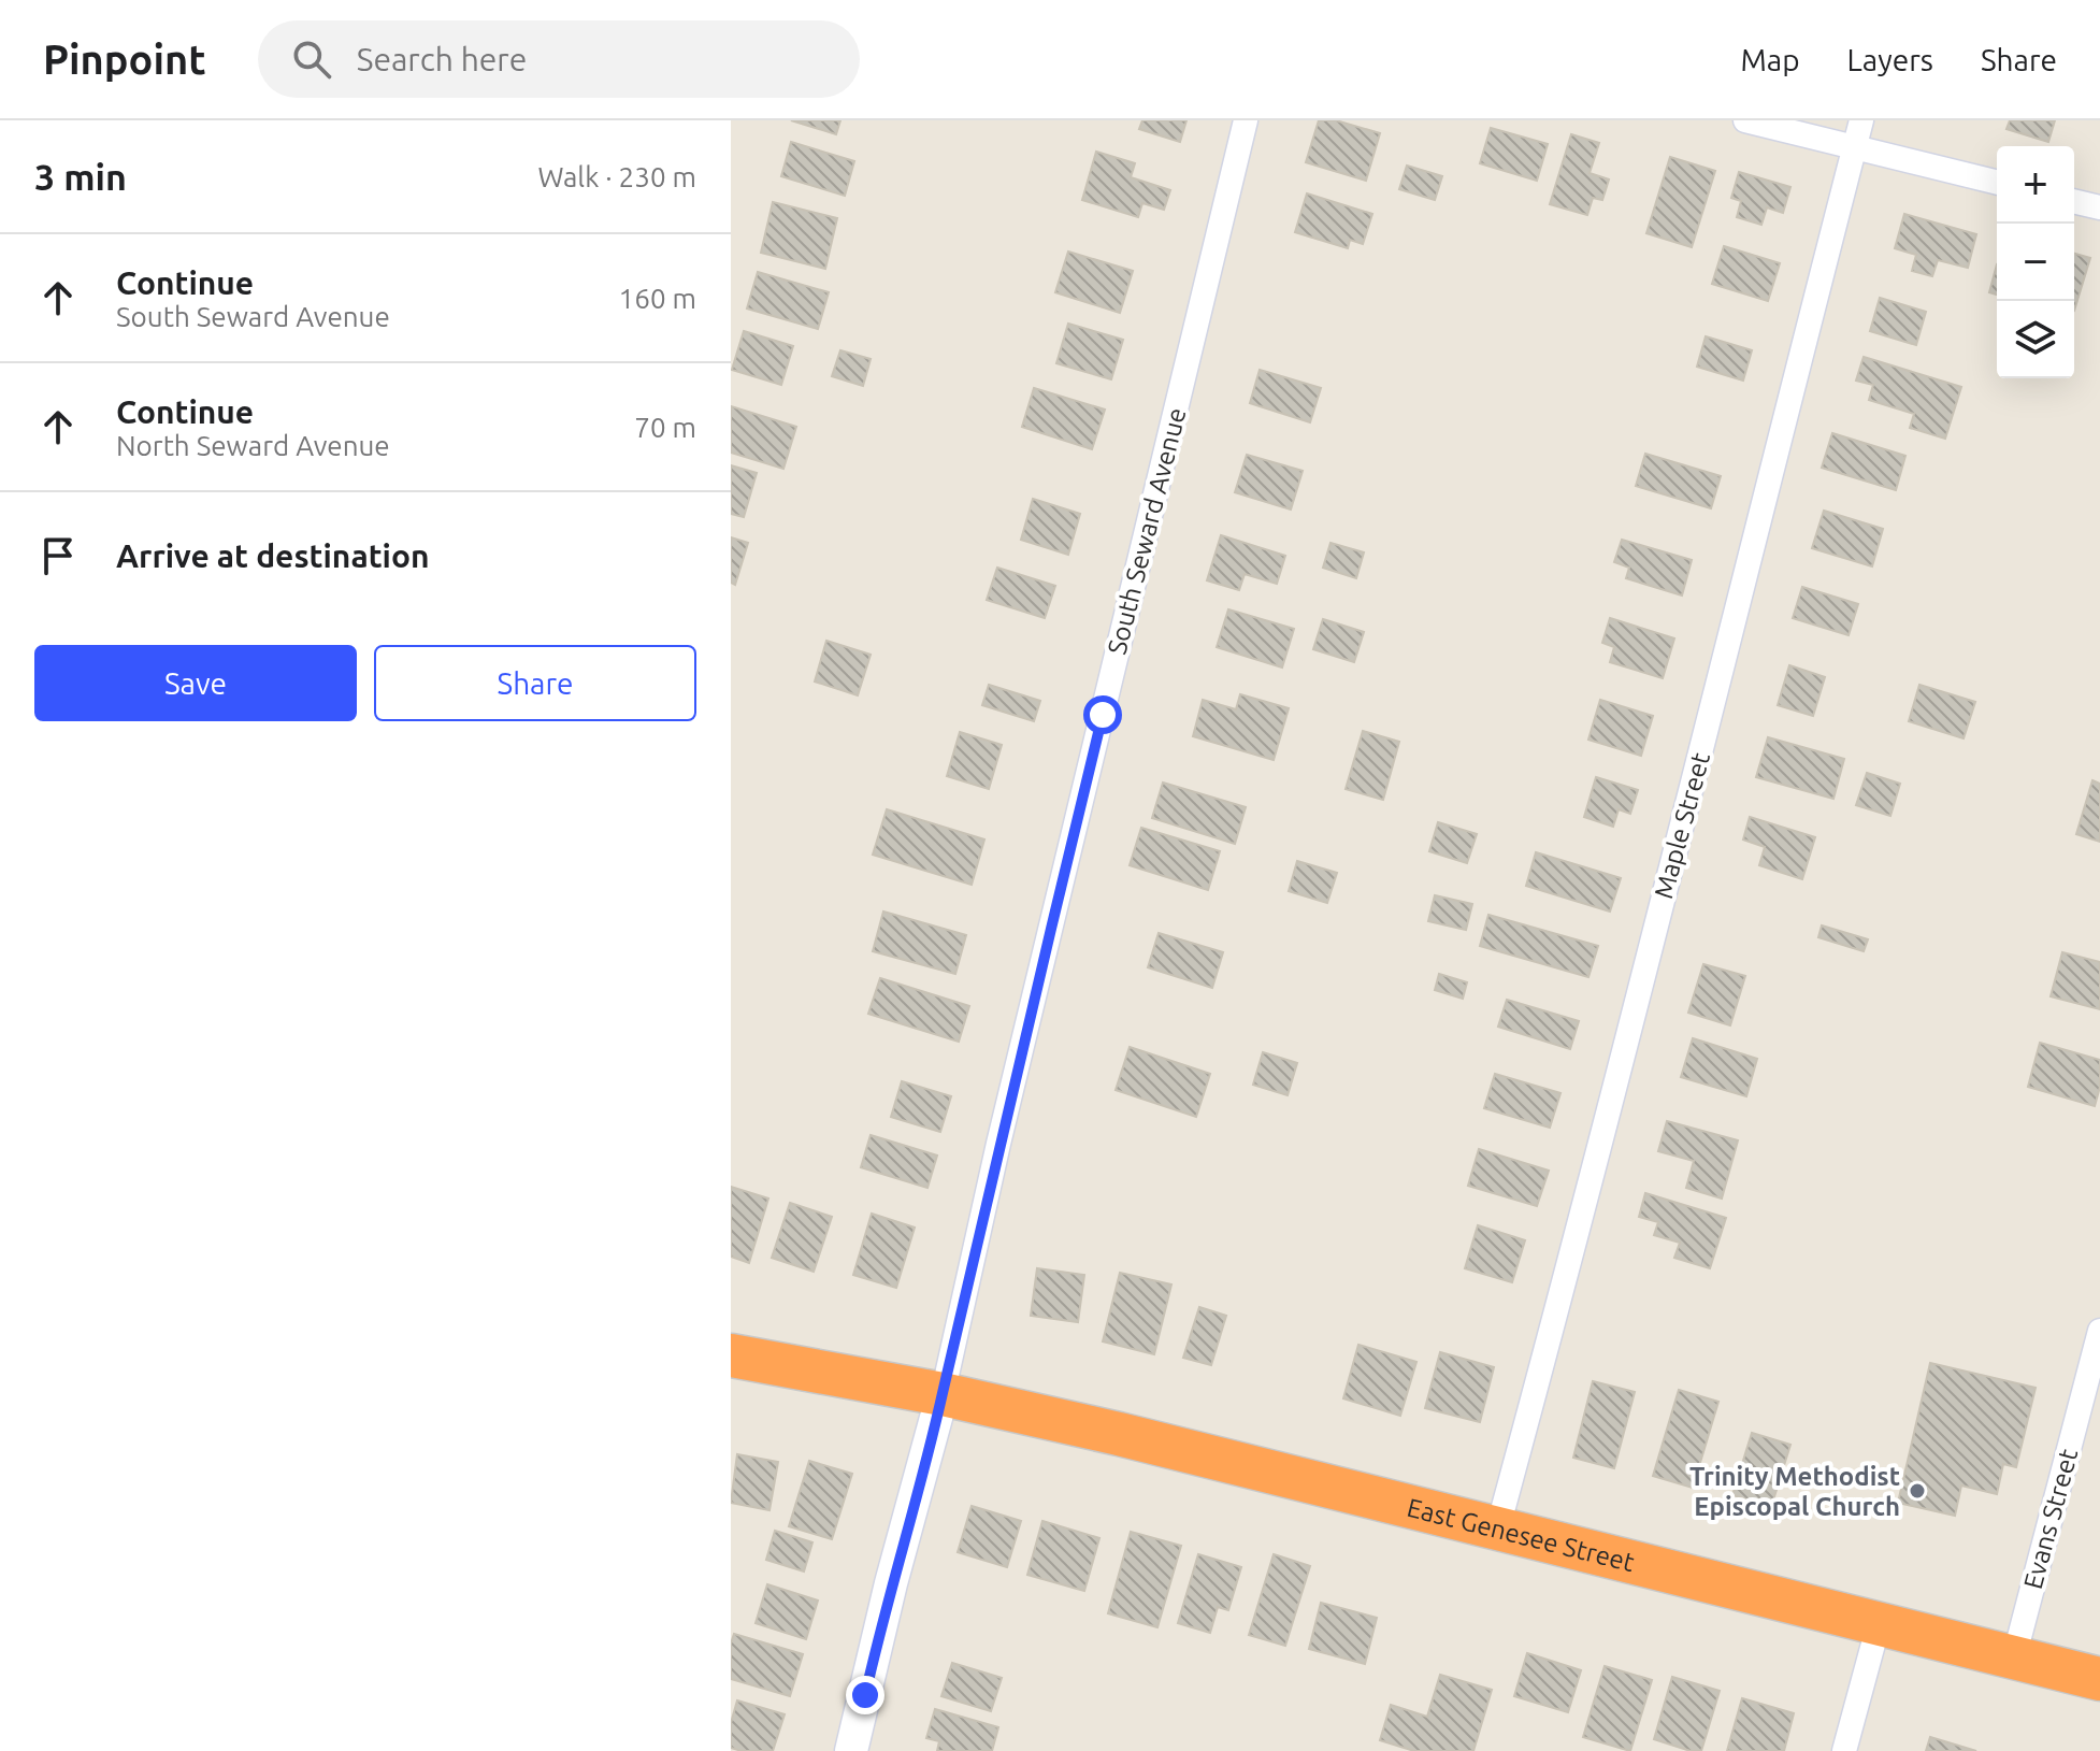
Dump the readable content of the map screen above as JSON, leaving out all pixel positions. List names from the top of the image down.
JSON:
{
  "streets": {
    "highway": ["East Genesee Street"],
    "street": ["South Seward Avenue", "Maple Street", "Evans Street"]
  },
  "crossings": [
    ["South Seward Avenue", "East Genesee Street"],
    ["Maple Street", "East Genesee Street"],
    ["Evans Street", "East Genesee Street"]
  ],
  "places": ["Trinity Methodist Episcopal Church"],
  "page": {
    "header": "Pinpoint",
    "search": "Search here",
    "nav": ["Map", "Layers", "Share"],
    "heading": ["3 min", "Walk · 230 m"],
    "map_buttons": ["+", "−"],
    "list": [
      ["Continue", "South Seward Avenue", "160 m"],
      ["Continue", "North Seward Avenue", "70 m"],
      "Arrive at destination"
    ],
    "buttons": ["Save", "Share"]
  }
}
